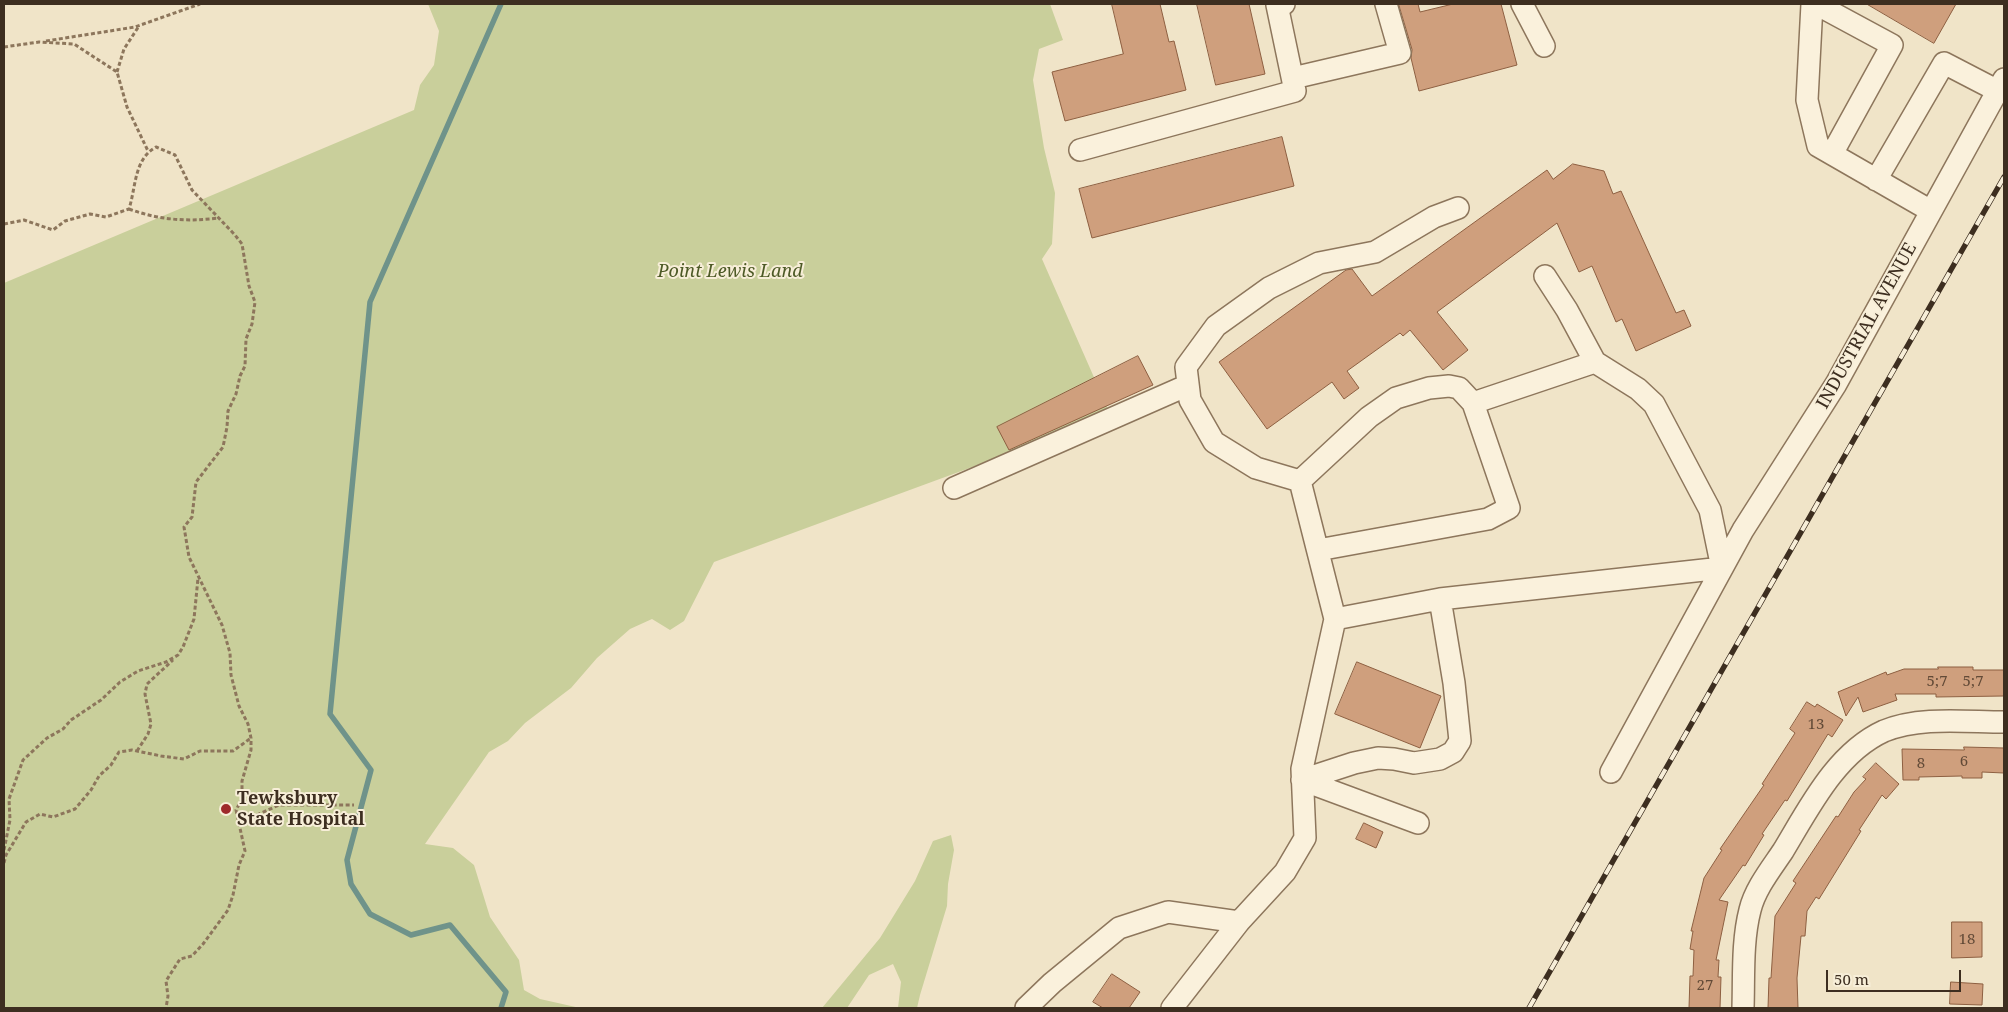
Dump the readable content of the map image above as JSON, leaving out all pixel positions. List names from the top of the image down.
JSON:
{
  "streets": {
    "street": ["INDUSTRIAL AVENUE"]
  },
  "parks": ["Point Lewis Land"],
  "places": ["Tewksbury State Hospital"],
  "house_numbers": [
    "5;7",
    "5;7",
    "13",
    "6",
    "8",
    "18",
    "27"
  ],
  "scale_bar": "50 m"
}
